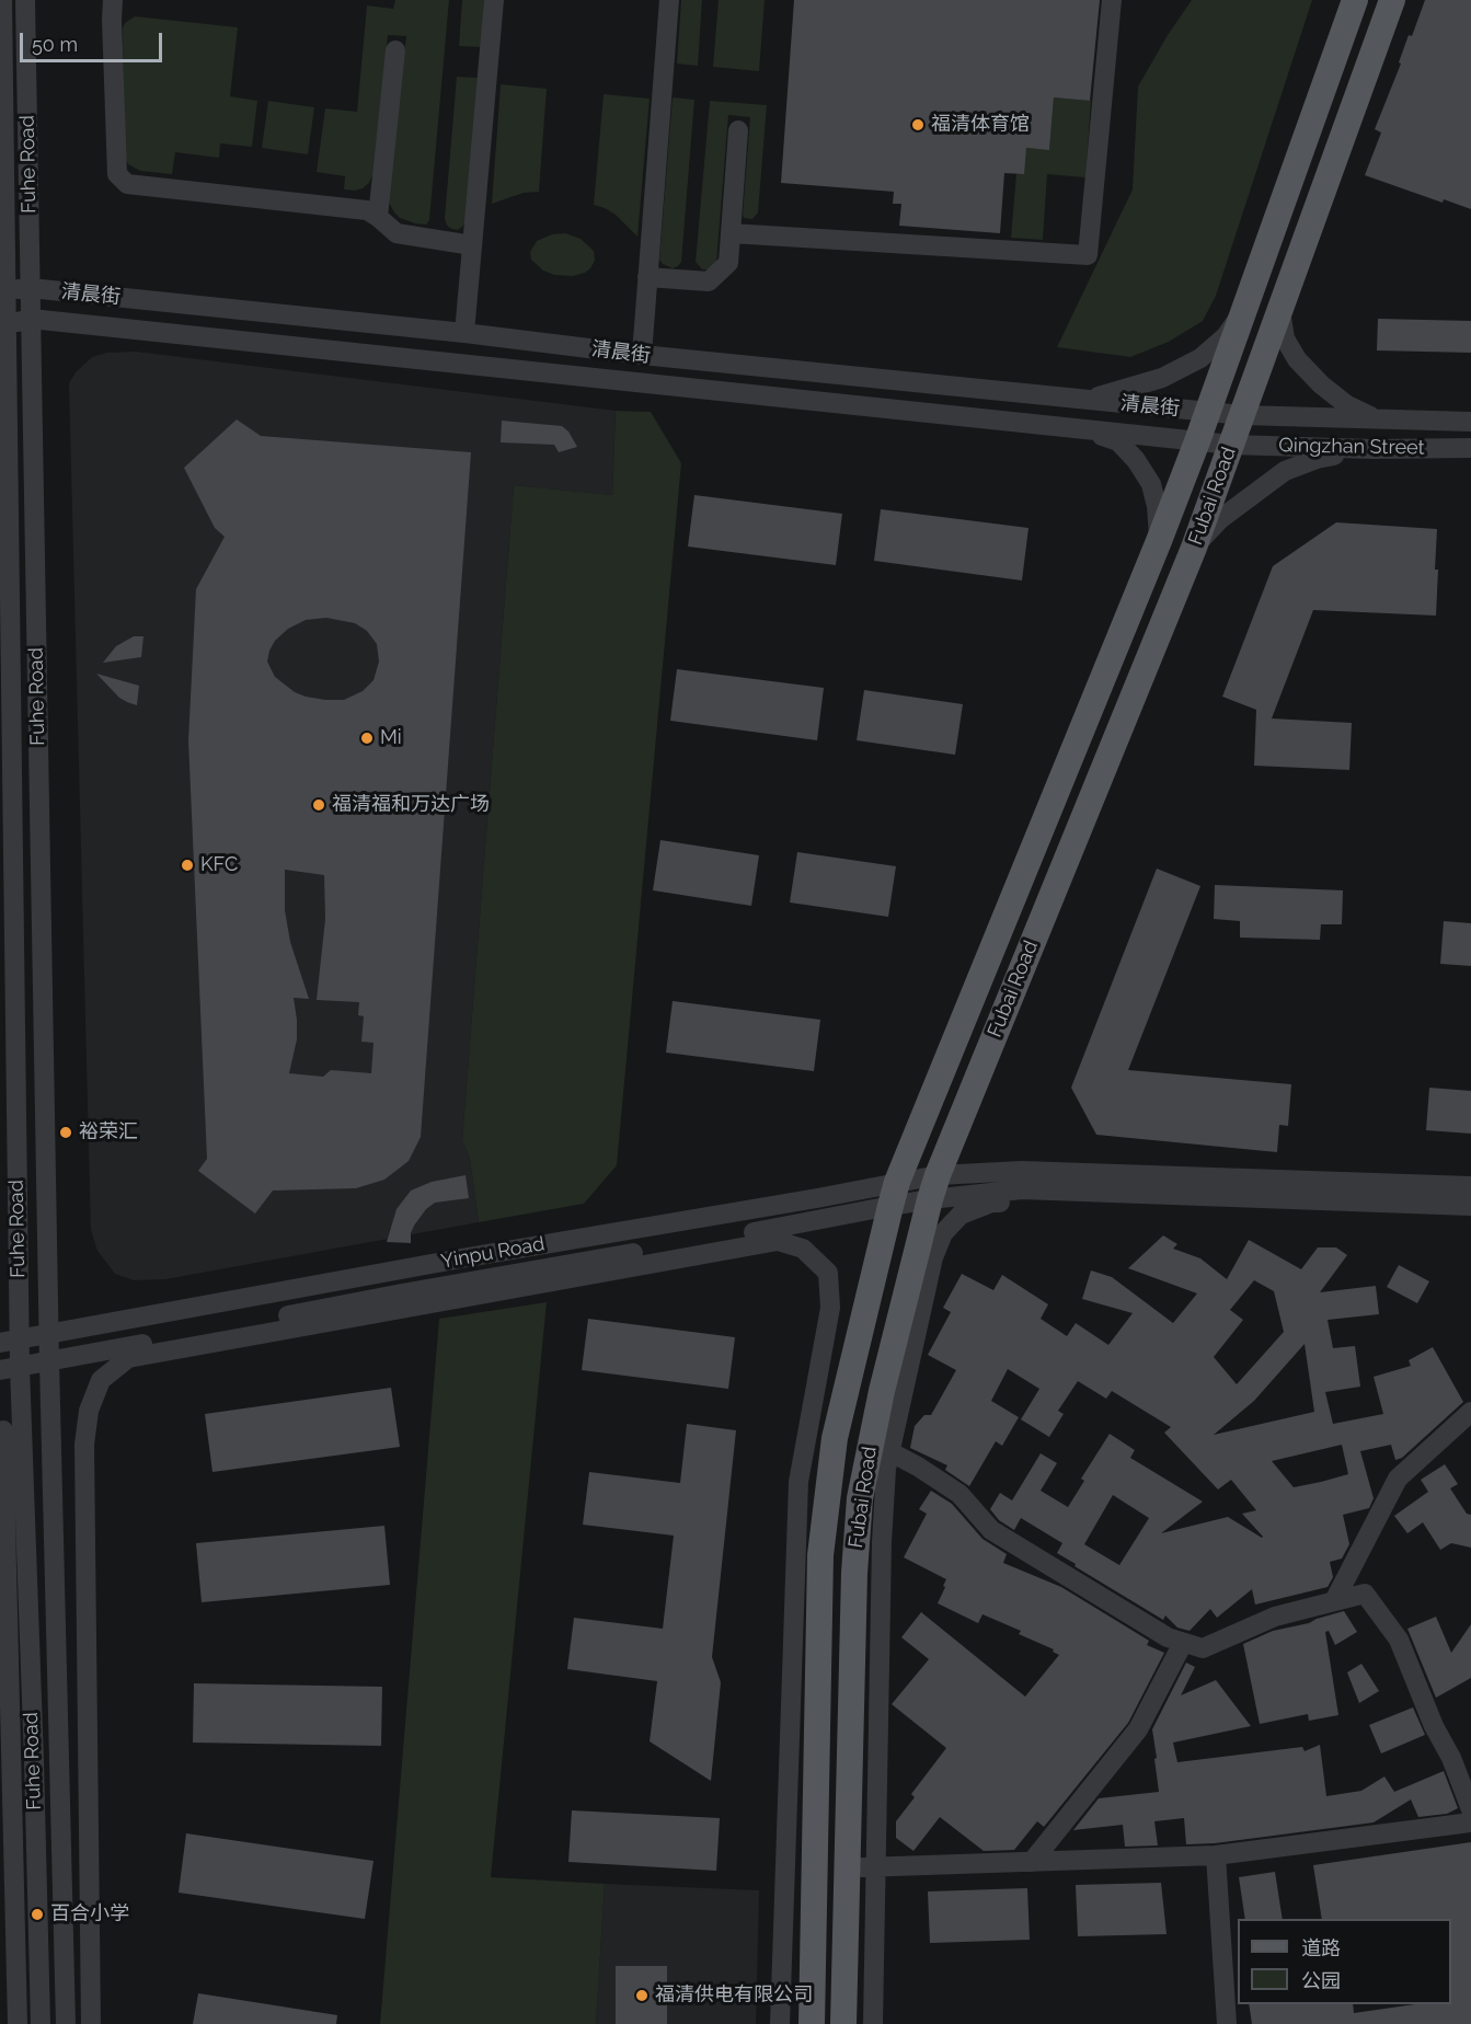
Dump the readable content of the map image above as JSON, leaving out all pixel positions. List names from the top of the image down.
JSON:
{
  "streets": {
    "main road": ["Fubai Road"],
    "street": [
      "Fuhe Road",
      "清晨街",
      "Qingzhan Street",
      "Yinpu Road"
    ]
  },
  "crossings": [
    ["Fuhe Road", "清晨街"],
    ["Fuhe Road", "Yinpu Road"],
    ["清晨街", "Qingzhan Street"],
    ["清晨街", "Fubai Road"],
    ["Qingzhan Street", "Fubai Road"],
    ["Fubai Road", "Yinpu Road"]
  ],
  "places": [
    "福清体育馆",
    "Mi",
    "福清福和万达广场",
    "KFC",
    "裕荣汇",
    "百合小学",
    "福清供电有限公司"
  ],
  "legend": ["道路", "公园"],
  "scale_bar": "50 m"
}
